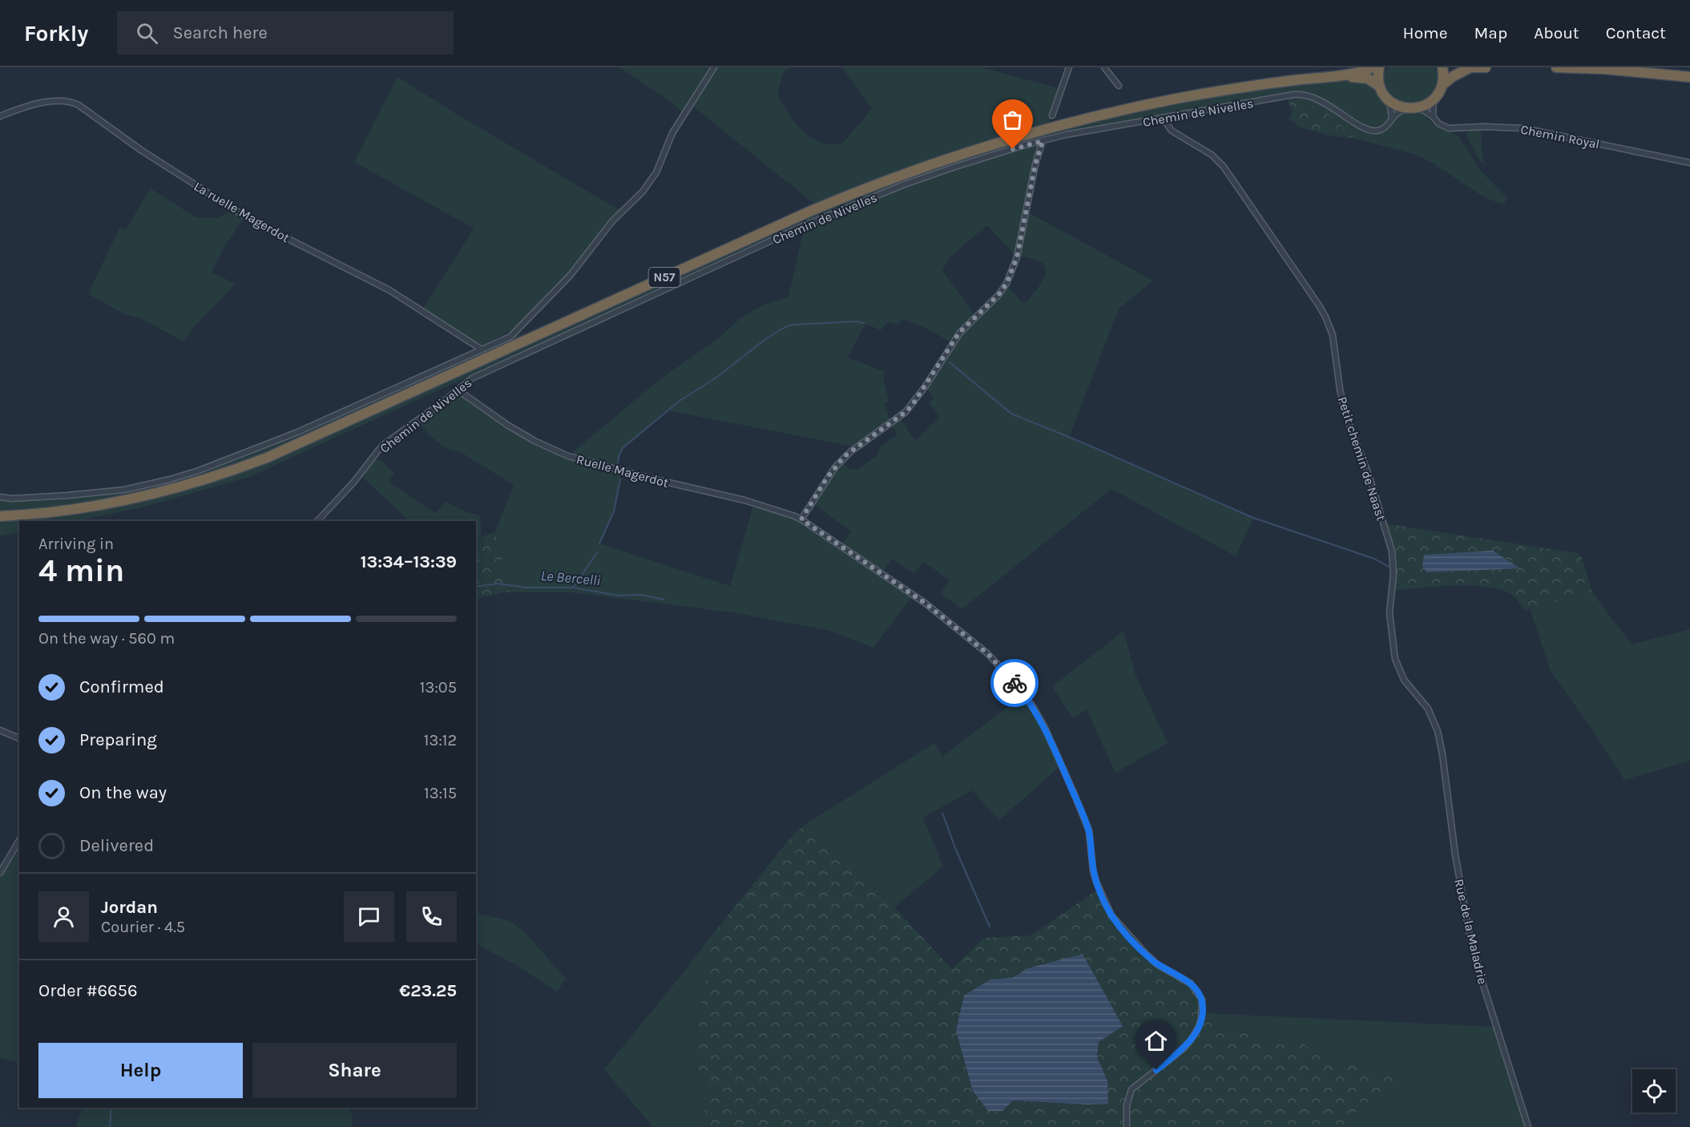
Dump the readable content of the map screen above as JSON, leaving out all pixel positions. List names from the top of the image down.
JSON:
{
  "streets": {
    "highway": ["N57"],
    "street": [
      "Chemin de Nivelles",
      "Chemin Royal",
      "La ruelle Magerdot",
      "Petit chemin de Naast",
      "Ruelle Magerdot",
      "Rue de la Maladrie"
    ]
  },
  "crossings": [
    ["Chemin de Nivelles", "La ruelle Magerdot"],
    ["Chemin de Nivelles", "Petit chemin de Naast"],
    ["Chemin de Nivelles", "Ruelle Magerdot"],
    ["Petit chemin de Naast", "Rue de la Maladrie"]
  ],
  "water": ["Le Bercelli"],
  "page": {
    "header": "Forkly",
    "search": "Search here",
    "nav": [
      "Home",
      "Map",
      "About",
      "Contact"
    ],
    "heading": ["4 min", "Arriving in", "13:34–13:39"],
    "panel": [
      "Jordan",
      "Courier · 4.5",
      "Order #6656",
      "€23.25"
    ],
    "bar": "On the way · 560 m",
    "list": [
      ["Confirmed", "13:05"],
      ["Preparing", "13:12"],
      ["On the way", "13:15"],
      "Delivered"
    ],
    "buttons": ["Help", "Share"]
  }
}
